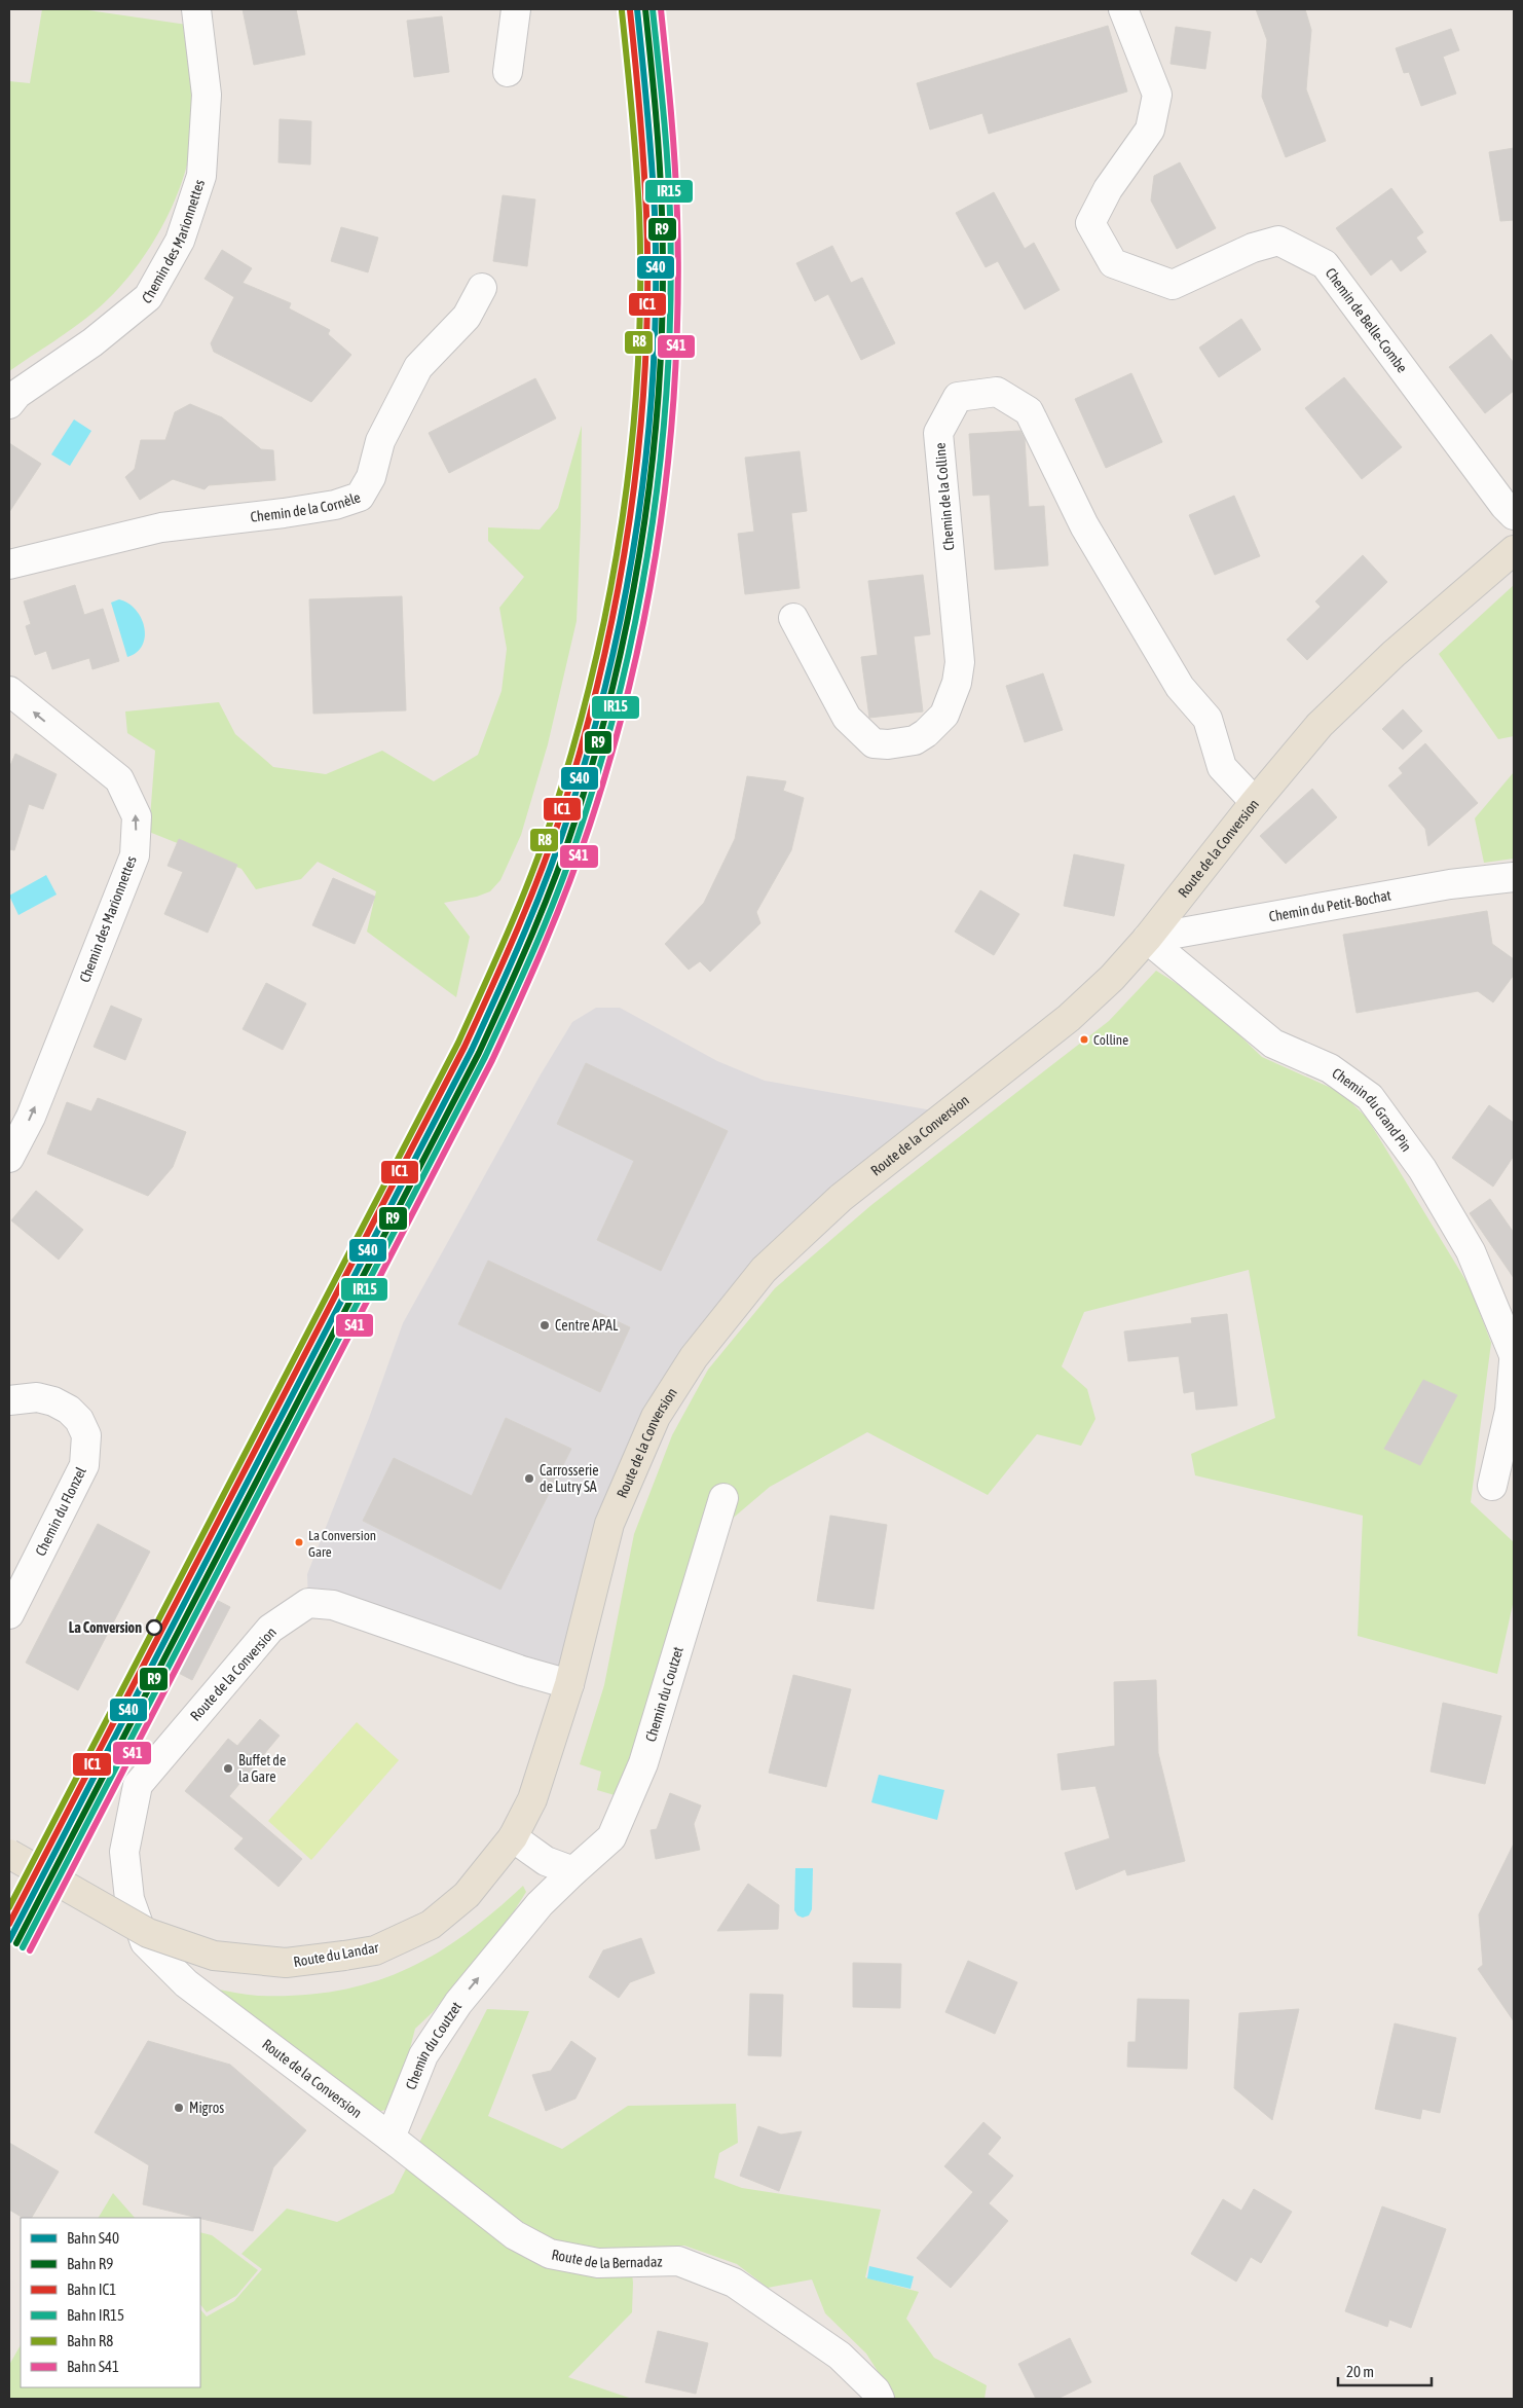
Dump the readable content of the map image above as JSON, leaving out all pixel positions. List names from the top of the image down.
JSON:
{
  "streets": {
    "main road": ["Route de la Conversion", "Route du Landar"],
    "street": [
      "Chemin des Marionnettes",
      "Chemin de Belle-Combe",
      "Chemin de la Colline",
      "Chemin de la Cornèle",
      "Chemin du Petit-Bochat",
      "Chemin du Grand Pin",
      "Chemin du Flonzel",
      "Chemin du Coutzet",
      "Route de la Bernadaz"
    ]
  },
  "crossings": [
    ["Chemin de la Colline", "Route de la Conversion"],
    ["Route de la Conversion", "Chemin du Petit-Bochat"],
    ["Route de la Conversion", "Chemin du Grand Pin"],
    ["Route de la Conversion", "Chemin du Coutzet"],
    ["Route de la Conversion", "Route du Landar"],
    ["Route de la Conversion", "Route de la Bernadaz"],
    ["Chemin du Petit-Bochat", "Chemin du Grand Pin"],
    ["Chemin du Coutzet", "Route de la Bernadaz"]
  ],
  "one_way": ["Chemin des Marionnettes", "Chemin du Coutzet"],
  "places": [
    "Colline",
    "Centre APAL",
    "Carrosserie de Lutry SA",
    "La Conversion Gare",
    "La Conversion",
    "Buffet de la Gare",
    "Migros"
  ],
  "lines": [
    "rail line S40",
    "rail line R9",
    "rail line IR15",
    "rail line S41",
    "rail line IC1",
    "rail line R8"
  ],
  "legend": [
    "Bahn S40",
    "Bahn R9",
    "Bahn IC1",
    "Bahn IR15",
    "Bahn R8",
    "Bahn S41"
  ],
  "scale_bar": "20 m"
}
